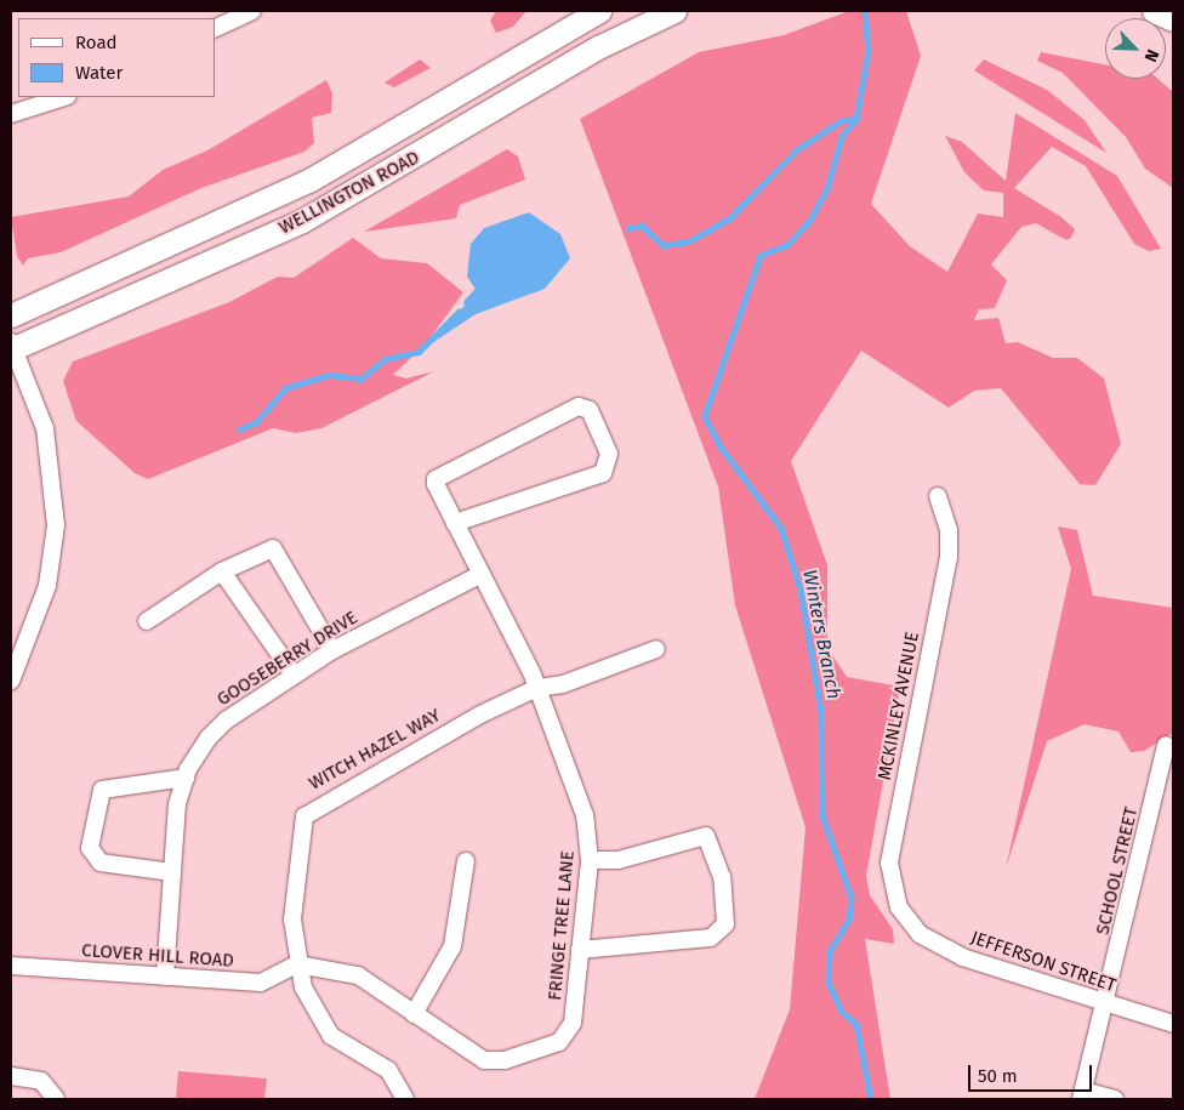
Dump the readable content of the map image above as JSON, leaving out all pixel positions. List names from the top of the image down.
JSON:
{
  "streets": {
    "main road": ["WELLINGTON ROAD"],
    "street": [
      "GOOSEBERRY DRIVE",
      "MCKINLEY AVENUE",
      "WITCH HAZEL WAY",
      "SCHOOL STREET",
      "FRINGE TREE LANE",
      "CLOVER HILL ROAD",
      "JEFFERSON STREET"
    ]
  },
  "crossings": [
    ["GOOSEBERRY DRIVE", "FRINGE TREE LANE"],
    ["GOOSEBERRY DRIVE", "CLOVER HILL ROAD"],
    ["MCKINLEY AVENUE", "JEFFERSON STREET"],
    ["WITCH HAZEL WAY", "FRINGE TREE LANE"],
    ["WITCH HAZEL WAY", "CLOVER HILL ROAD"],
    ["SCHOOL STREET", "JEFFERSON STREET"],
    ["FRINGE TREE LANE", "CLOVER HILL ROAD"]
  ],
  "water": ["Winters Branch"],
  "legend": ["Road", "Water"],
  "scale_bar": "50 m",
  "north": "bottom right"
}
